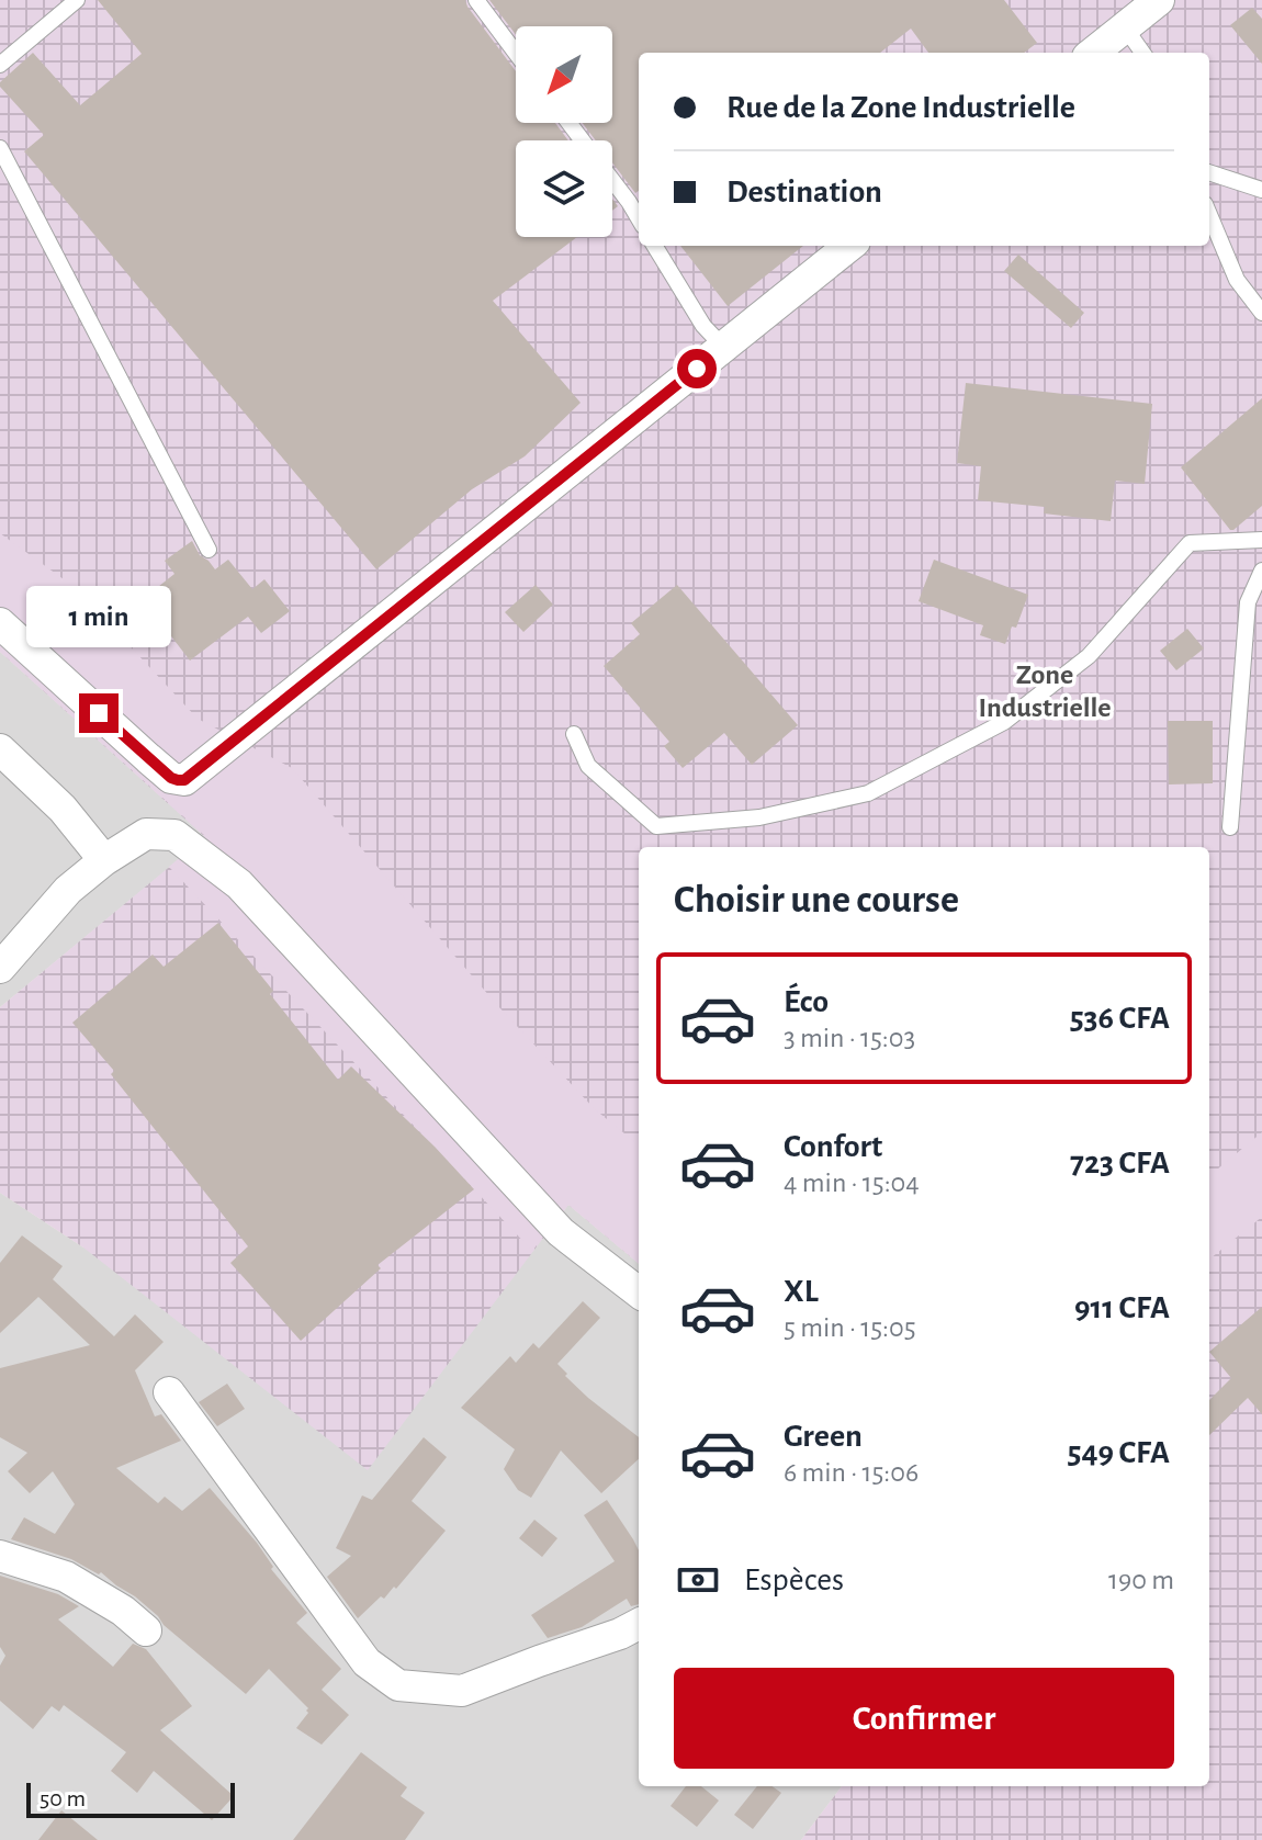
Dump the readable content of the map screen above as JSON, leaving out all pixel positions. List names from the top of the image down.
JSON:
{
  "districts": ["Zone Industrielle"],
  "scale_bar": "50 m",
  "north": "bottom left",
  "page": {
    "banner": ["Rue de la Zone Industrielle", "Destination"],
    "bubble": "1 min",
    "heading": "Choisir une course",
    "list": [
      {
        "name": "Éco",
        "note": "3 min · 15:03",
        "value": "536 CFA"
      },
      {
        "name": "Confort",
        "note": "4 min · 15:04",
        "value": "723 CFA"
      },
      {
        "name": "XL",
        "note": "5 min · 15:05",
        "value": "911 CFA"
      },
      {
        "name": "Green",
        "note": "6 min · 15:06",
        "value": "549 CFA"
      }
    ],
    "pay": ["Espèces", "190 m"],
    "buttons": "Confirmer",
    "scale": "50 m"
  }
}
